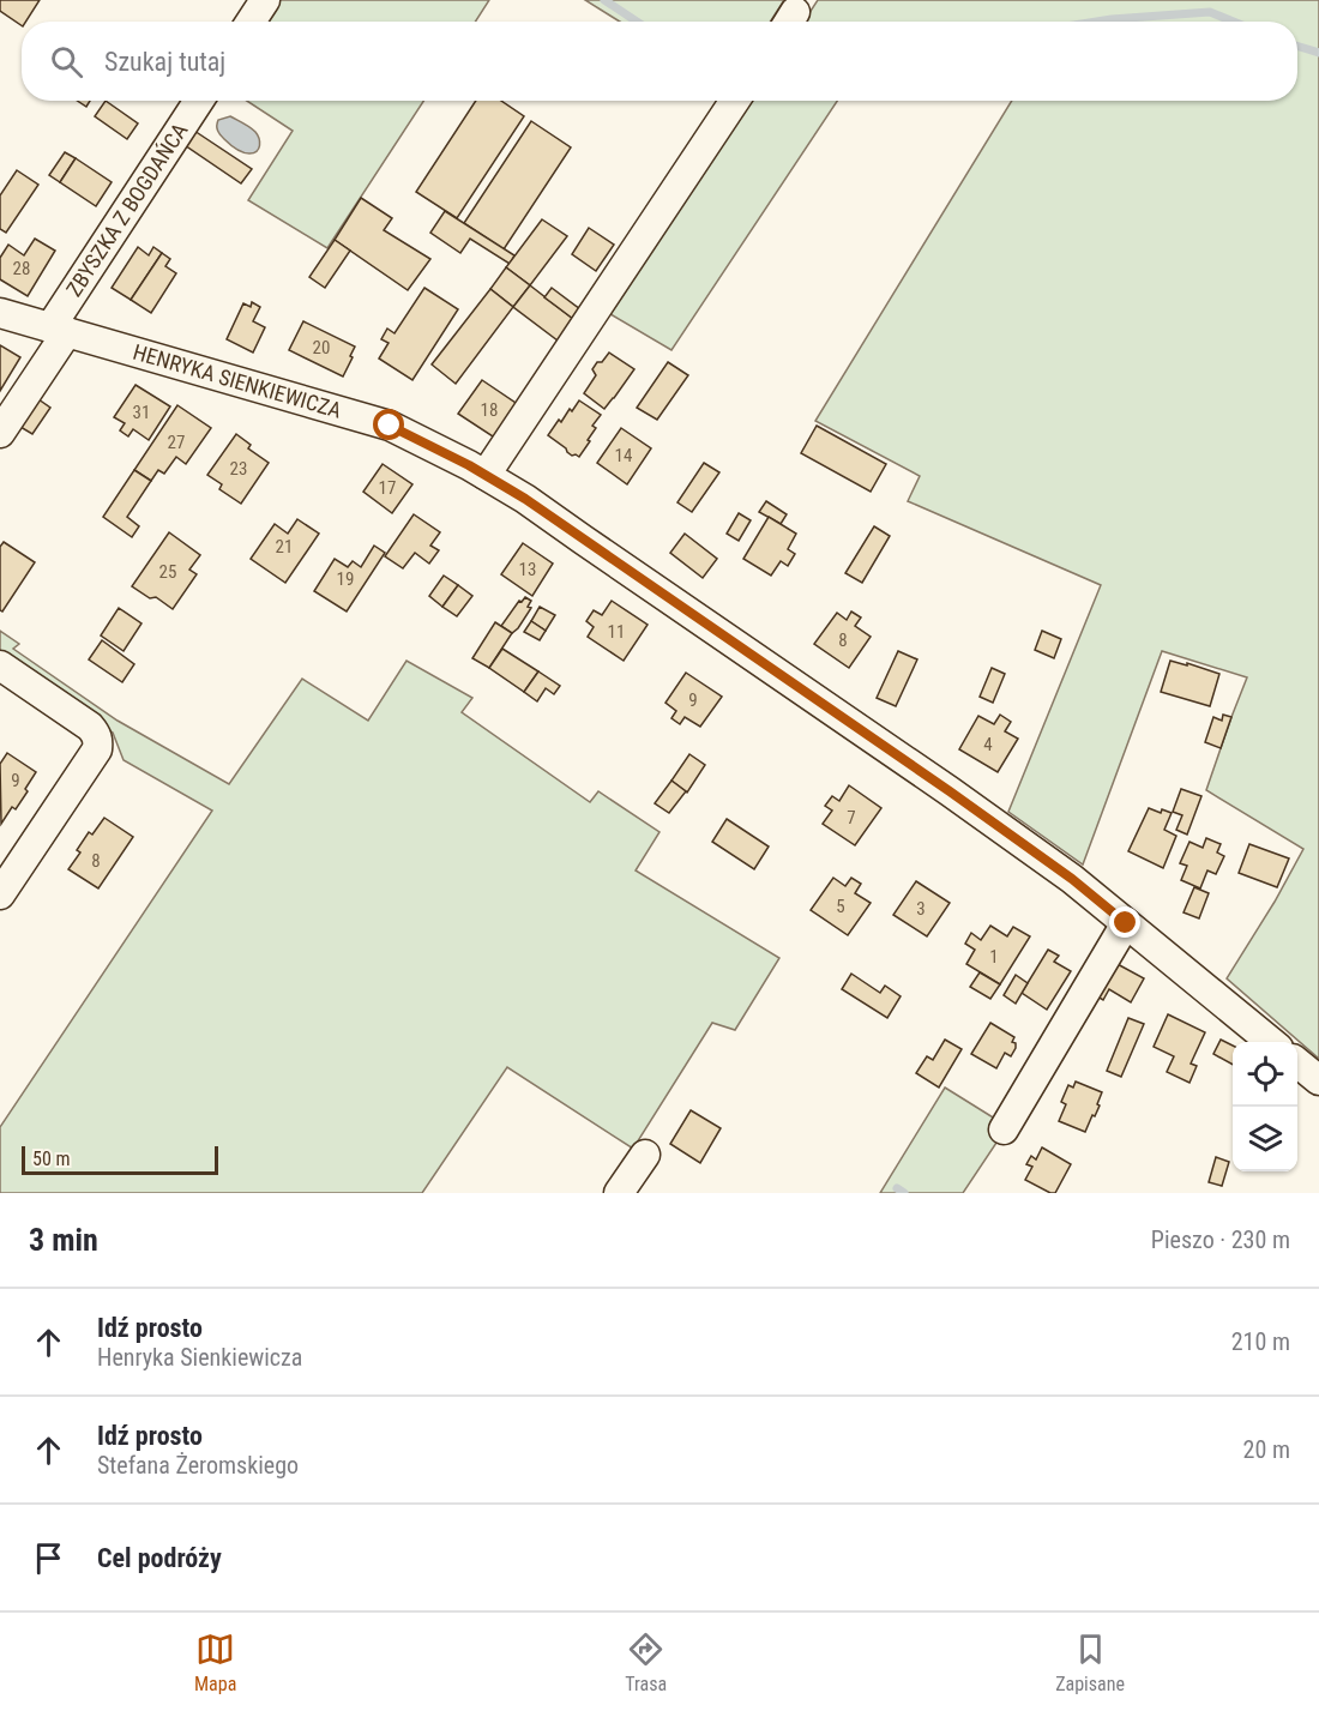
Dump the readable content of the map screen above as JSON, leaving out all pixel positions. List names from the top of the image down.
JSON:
{
  "streets": {
    "street": ["ZBYSZKA Z BOGDAŃCA", "HENRYKA SIENKIEWICZA"]
  },
  "crossings": [
    ["ZBYSZKA Z BOGDAŃCA", "HENRYKA SIENKIEWICZA"]
  ],
  "house_numbers": [
    "28",
    "20",
    "18",
    "31",
    "27",
    "14",
    "23",
    "17",
    "21",
    "13",
    "25",
    "19",
    "11",
    "8",
    "9",
    "4",
    "9",
    "7",
    "8",
    "5",
    "3",
    "1"
  ],
  "scale_bar": "50 m",
  "page": {
    "search": "Szukaj tutaj",
    "scale": "50 m",
    "heading": ["3 min", "Pieszo · 230 m"],
    "list": [
      ["Idź prosto", "Henryka Sienkiewicza", "210 m"],
      ["Idź prosto", "Stefana Żeromskiego", "20 m"],
      "Cel podróży"
    ],
    "nav": ["Mapa", "Trasa", "Zapisane"]
  }
}
